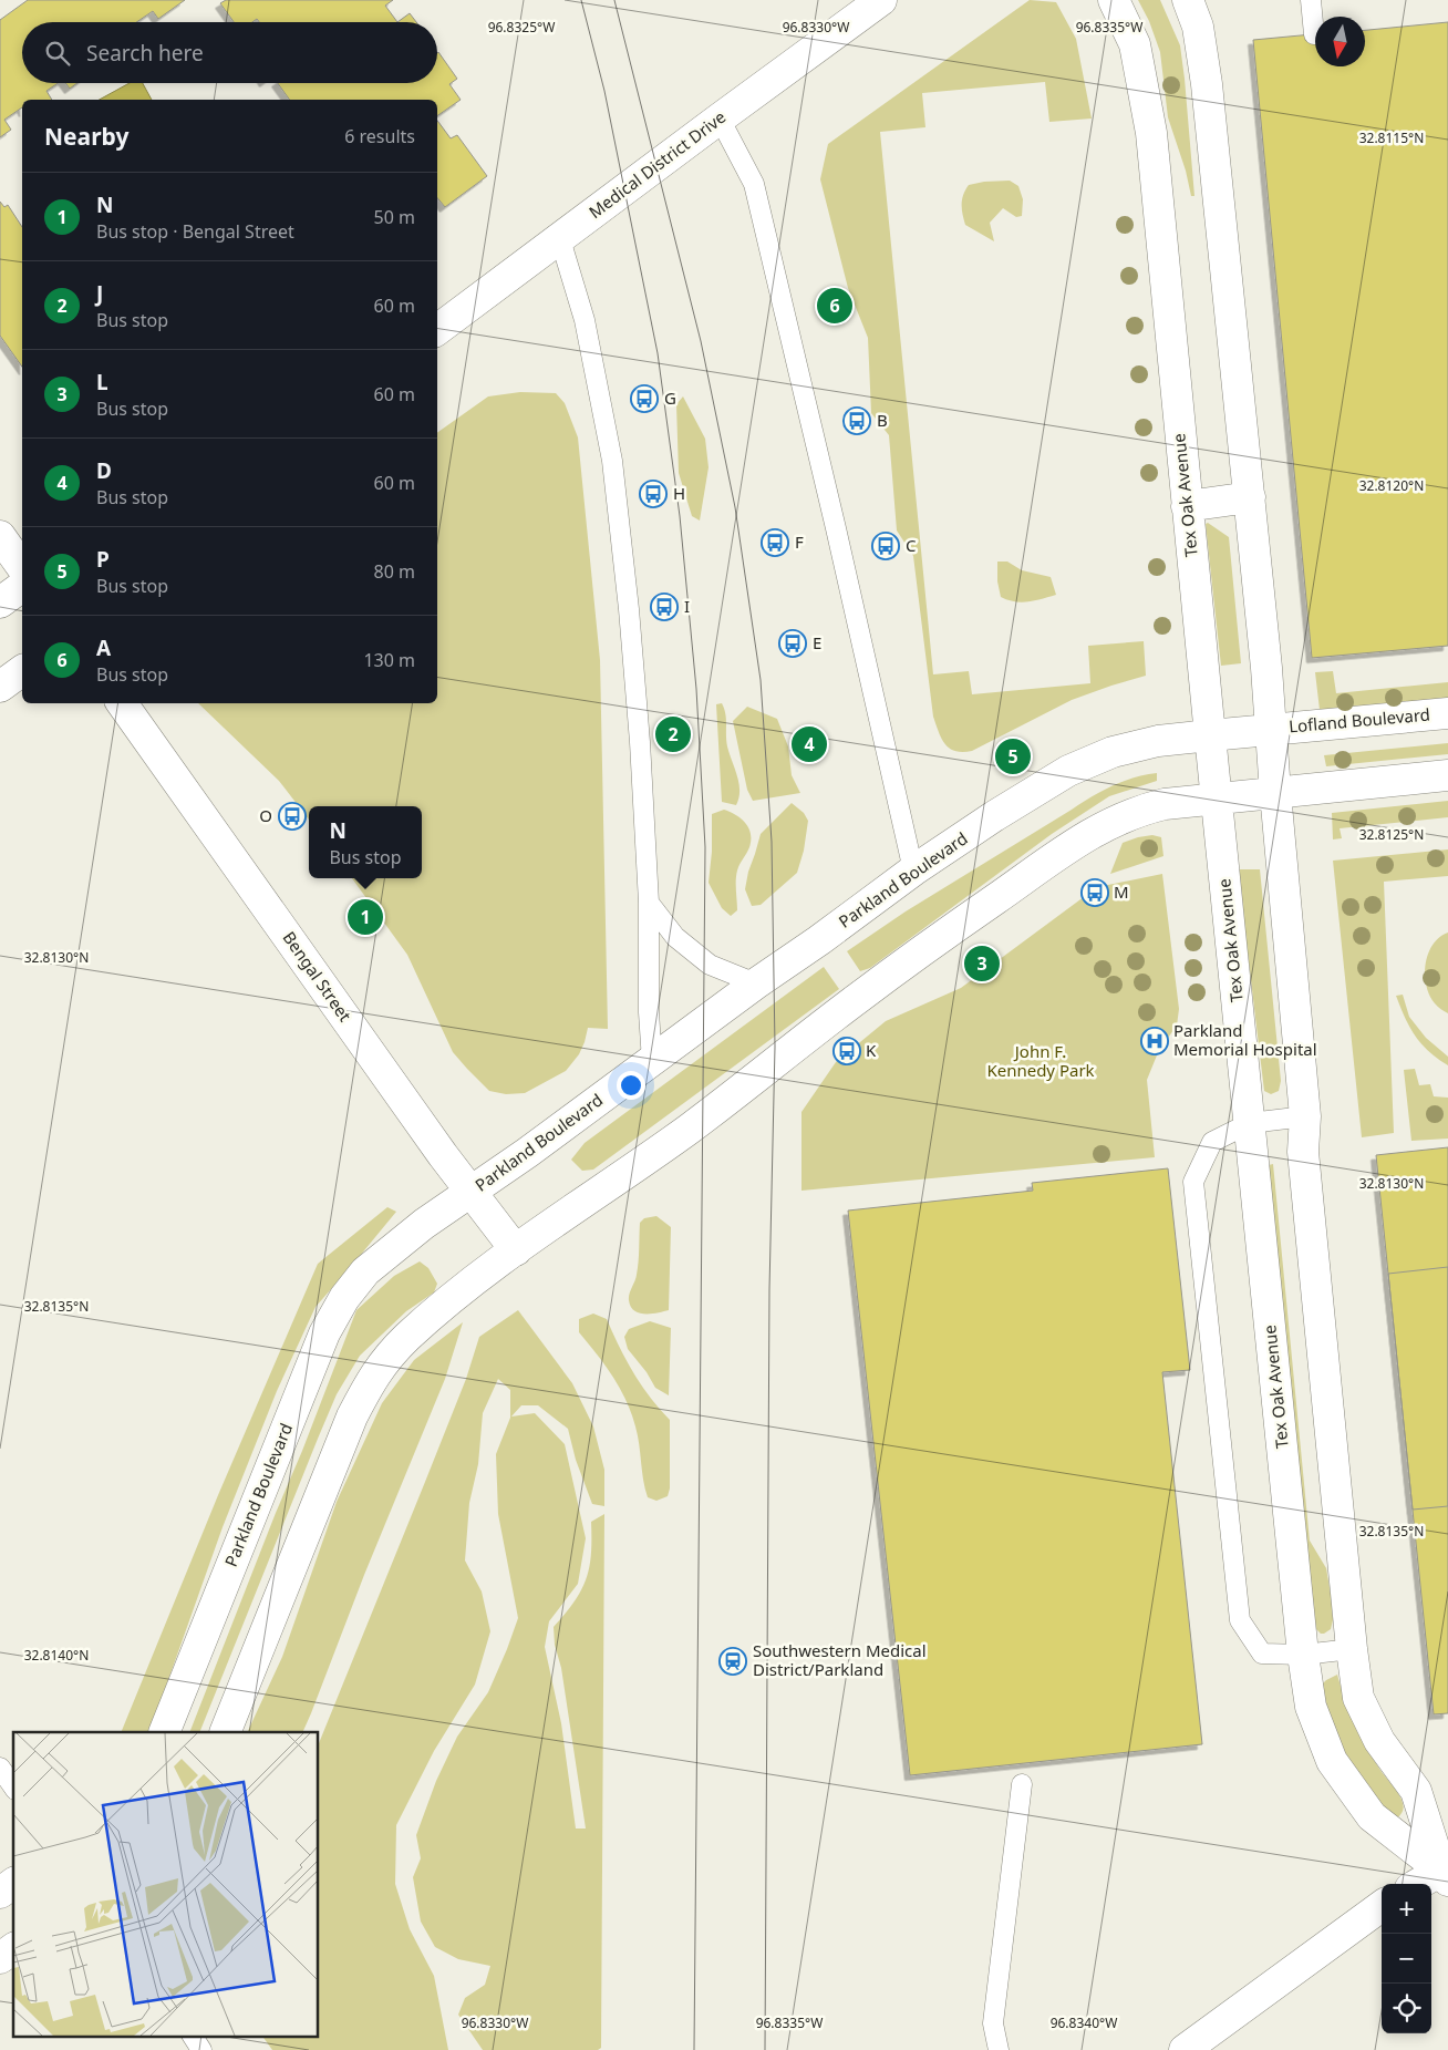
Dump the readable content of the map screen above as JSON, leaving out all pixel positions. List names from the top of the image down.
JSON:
{
  "streets": {
    "street": [
      "Medical District Drive",
      "Tex Oak Avenue",
      "Lofland Boulevard",
      "Parkland Boulevard",
      "Bengal Street"
    ]
  },
  "crossings": [
    ["Tex Oak Avenue", "Parkland Boulevard"],
    ["Lofland Boulevard", "Parkland Boulevard"],
    ["Parkland Boulevard", "Bengal Street"]
  ],
  "parks": ["John F. Kennedy Park"],
  "places": {
    "bus stop": [
      "G",
      "B",
      "H",
      "F",
      "C",
      "I",
      "E",
      "O",
      "M",
      "K"
    ],
    "hospital": ["Parkland Memorial Hospital"],
    "station": ["Southwestern Medical District/Parkland"]
  },
  "north": "bottom",
  "page": {
    "search": "Search here",
    "heading": ["Nearby", "6 results"],
    "list": [
      {
        "mark": "1",
        "name": "N",
        "note": "Bus stop · Bengal Street",
        "value": "50 m"
      },
      {
        "mark": "2",
        "name": "J",
        "note": "Bus stop",
        "value": "60 m"
      },
      {
        "mark": "3",
        "name": "L",
        "note": "Bus stop",
        "value": "60 m"
      },
      {
        "mark": "4",
        "name": "D",
        "note": "Bus stop",
        "value": "60 m"
      },
      {
        "mark": "5",
        "name": "P",
        "note": "Bus stop",
        "value": "80 m"
      },
      {
        "mark": "6",
        "name": "A",
        "note": "Bus stop",
        "value": "130 m"
      }
    ],
    "pins": [
      "6",
      "2",
      "4",
      "5",
      "1",
      "3"
    ],
    "popup": ["N", "Bus stop"],
    "map_buttons": ["+", "−"]
  },
  "coordinates": [
    "96.8325°W",
    "96.8330°W",
    "96.8335°W",
    "32.8115°N",
    "32.8120°N",
    "32.8125°N",
    "32.8130°N",
    "32.8135°N",
    "32.8140°N",
    "96.8340°W"
  ]
}
